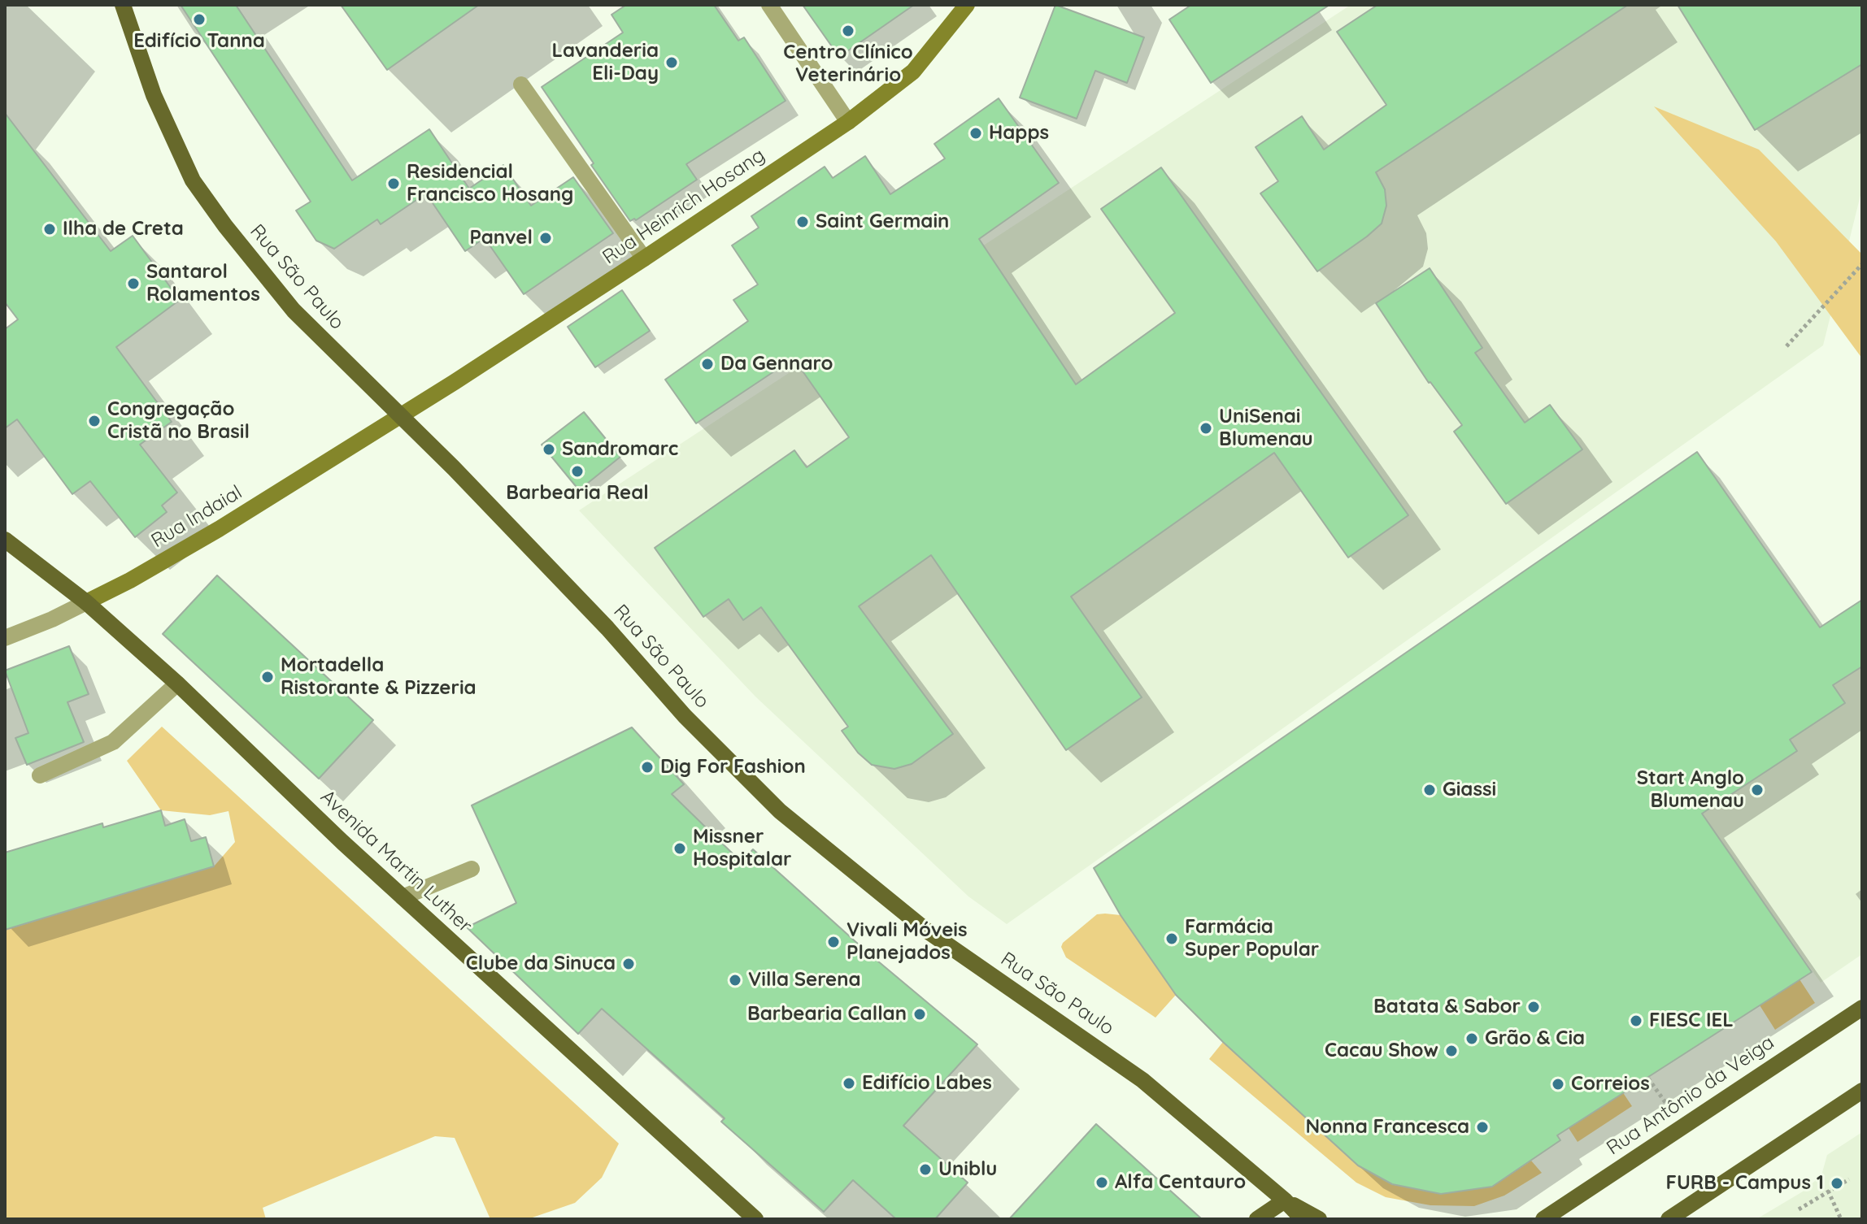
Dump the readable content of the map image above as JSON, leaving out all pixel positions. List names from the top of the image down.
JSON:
{
  "streets": {
    "main road": [
      "Rua Heinrich Hosang",
      "Rua São Paulo",
      "Rua Indaial",
      "Avenida Martin Luther",
      "Rua Antônio da Veiga"
    ]
  },
  "crossings": [
    ["Rua Heinrich Hosang", "Rua São Paulo"],
    ["Rua Heinrich Hosang", "Rua Indaial"],
    ["Rua São Paulo", "Rua Indaial"],
    ["Rua Indaial", "Avenida Martin Luther"]
  ],
  "places": [
    "Edifício Tanna",
    "Centro Clínico Veterinário",
    "Lavanderia Eli-Day",
    "Happs",
    "Residencial Francisco Hosang",
    "Saint Germain",
    "Ilha de Creta",
    "Panvel",
    "Santarol Rolamentos",
    "Da Gennaro",
    "Congregação Cristã no Brasil",
    "UniSenai Blumenau",
    "Sandromarc",
    "Barbearia Real",
    "Mortadella Ristorante & Pizzeria",
    "Dig For Fashion",
    "Giassi",
    "Start Anglo Blumenau",
    "Missner Hospitalar",
    "Farmácia Super Popular",
    "Vivali Móveis Planejados",
    "Clube da Sinuca",
    "Villa Serena",
    "Batata & Sabor",
    "Barbearia Callan",
    "FIESC IEL",
    "Grão & Cia",
    "Cacau Show",
    "Edifício Labes",
    "Correios",
    "Nonna Francesca",
    "Uniblu",
    "Alfa Centauro",
    "FURB - Campus 1"
  ]
}
